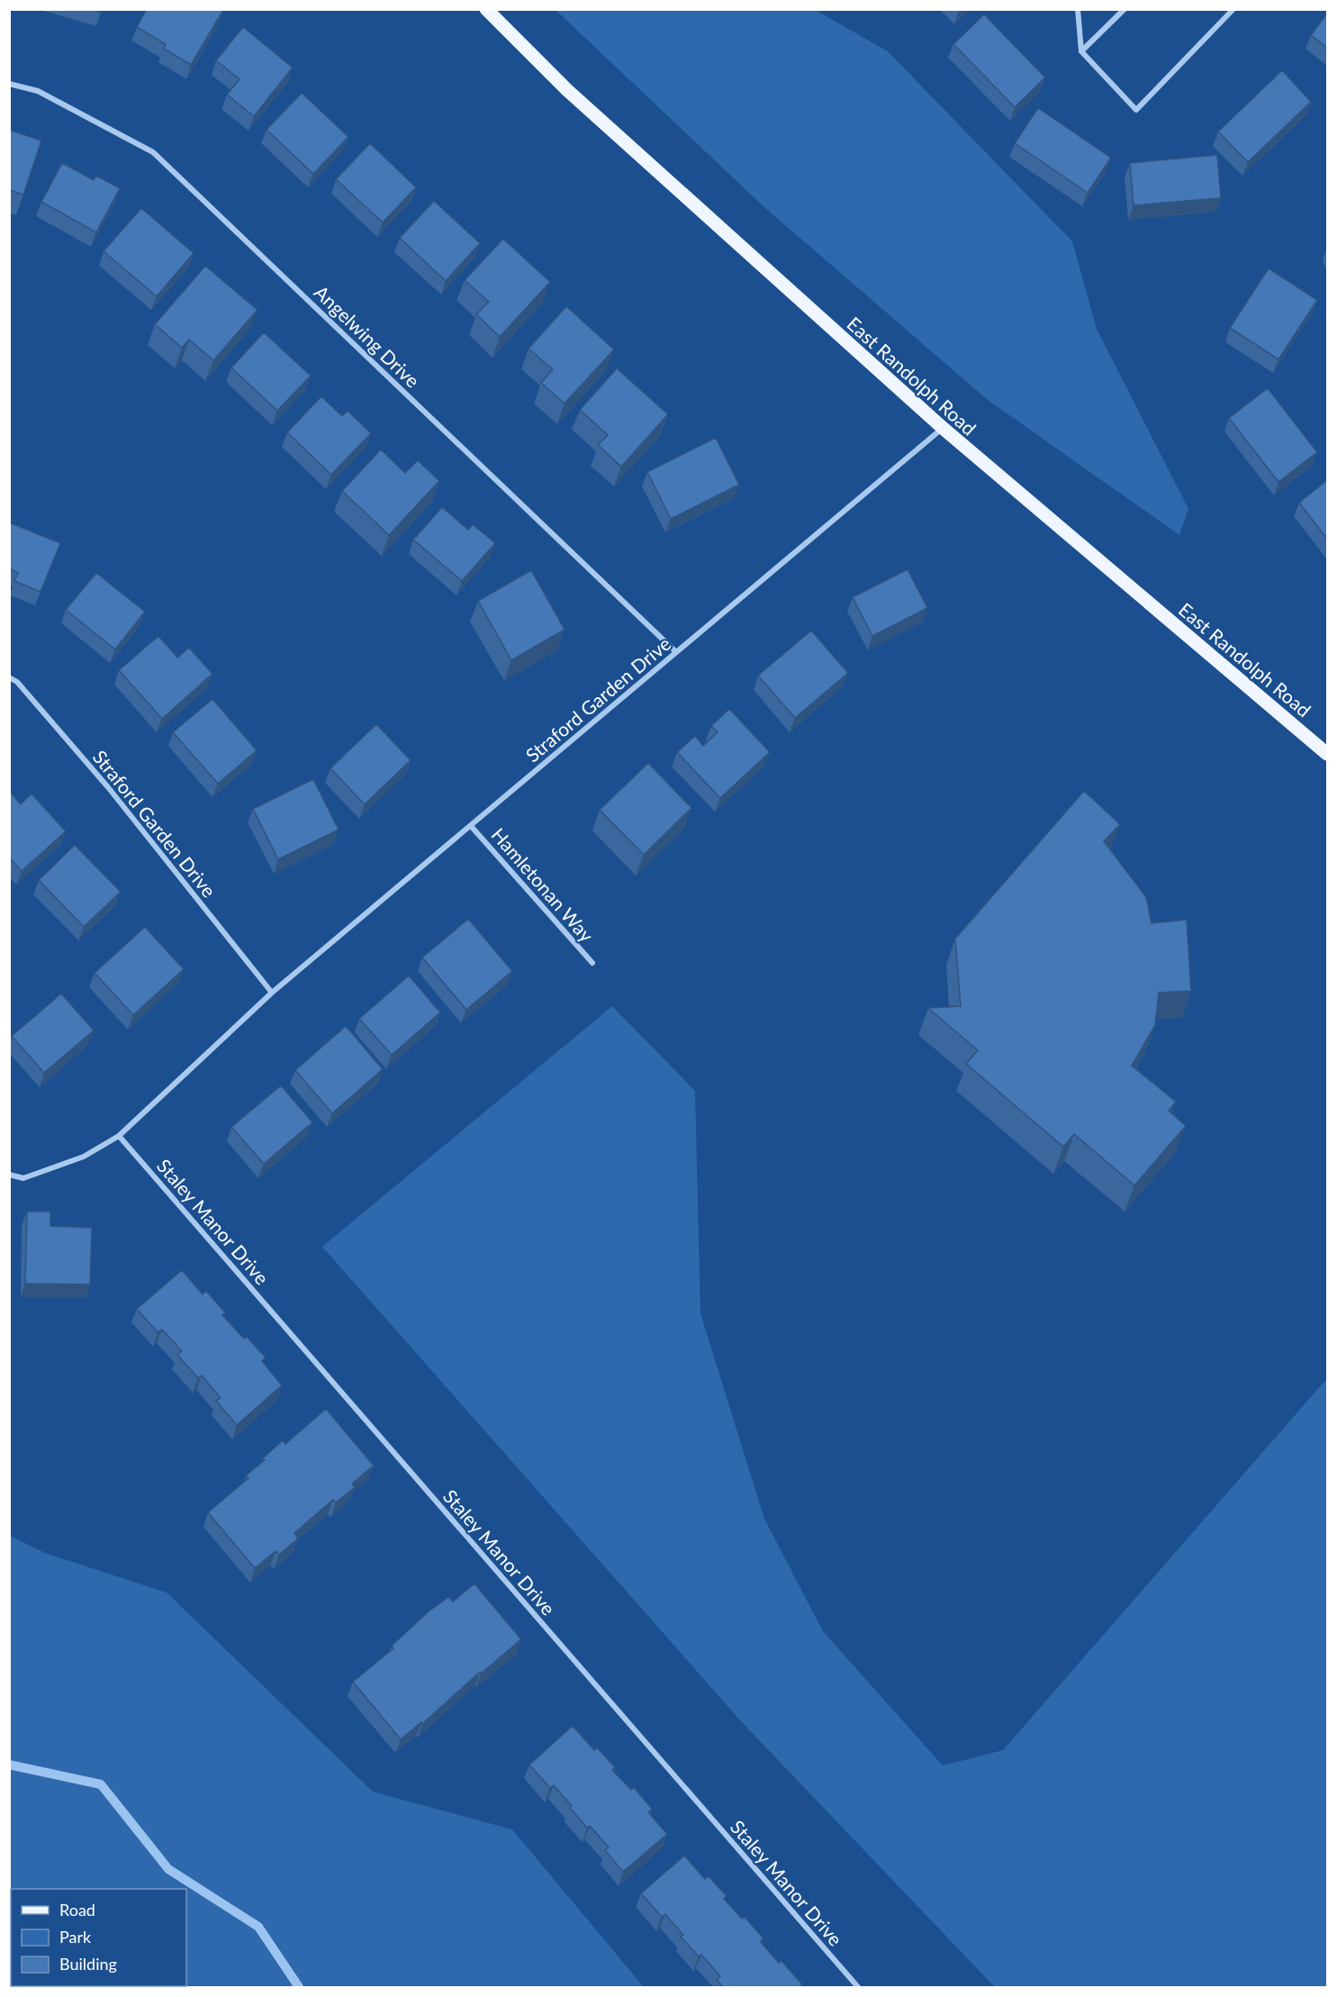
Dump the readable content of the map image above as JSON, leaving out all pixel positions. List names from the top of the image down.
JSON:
{
  "streets": {
    "main road": ["East Randolph Road"],
    "street": [
      "Angelwing Drive",
      "Straford Garden Drive",
      "Hamletonan Way",
      "Staley Manor Drive"
    ]
  },
  "crossings": [
    ["Angelwing Drive", "Straford Garden Drive"],
    ["East Randolph Road", "Straford Garden Drive"],
    ["Straford Garden Drive", "Hamletonan Way"],
    ["Straford Garden Drive", "Staley Manor Drive"]
  ],
  "legend": ["Road", "Park", "Building"]
}
